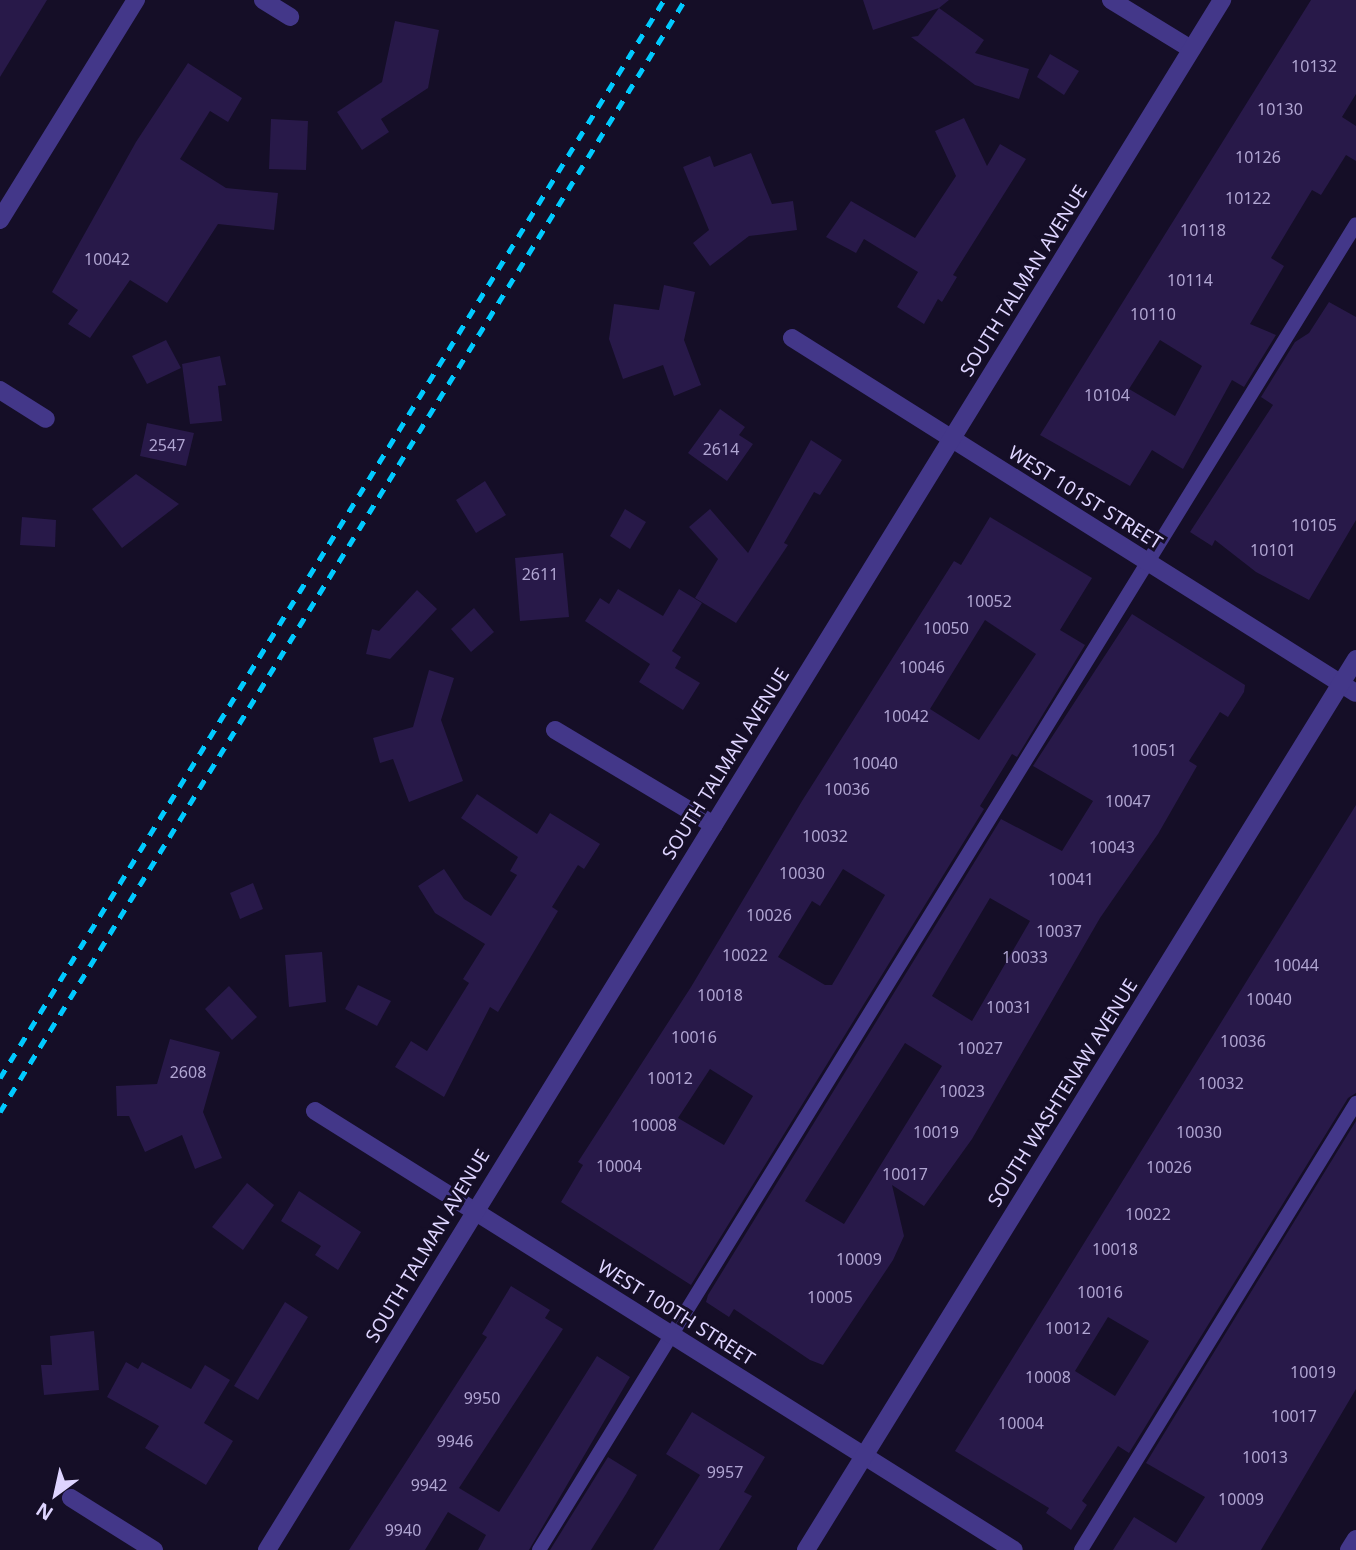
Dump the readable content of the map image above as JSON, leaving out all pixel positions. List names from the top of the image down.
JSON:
{
  "streets": {
    "street": [
      "SOUTH TALMAN AVENUE",
      "WEST 101ST STREET",
      "SOUTH WASHTENAW AVENUE",
      "WEST 100TH STREET"
    ]
  },
  "crossings": [
    ["SOUTH TALMAN AVENUE", "WEST 101ST STREET"],
    ["SOUTH TALMAN AVENUE", "WEST 100TH STREET"],
    ["WEST 101ST STREET", "SOUTH WASHTENAW AVENUE"],
    ["SOUTH WASHTENAW AVENUE", "WEST 100TH STREET"]
  ],
  "house_numbers": [
    "10132",
    "10130",
    "10126",
    "10122",
    "10118",
    "10042",
    "10114",
    "10110",
    "10104",
    "2547",
    "2614",
    "10105",
    "10101",
    "2611",
    "10052",
    "10050",
    "10046",
    "10042",
    "10051",
    "10040",
    "10036",
    "10047",
    "10032",
    "10043",
    "10030",
    "10041",
    "10026",
    "10037",
    "10022",
    "10033",
    "10044",
    "10018",
    "10040",
    "10031",
    "10016",
    "10036",
    "10027",
    "2608",
    "10012",
    "10032",
    "10023",
    "10008",
    "10019",
    "10030",
    "10004",
    "10026",
    "10017",
    "10022",
    "10018",
    "10009",
    "10016",
    "10005",
    "10012",
    "10019",
    "10008",
    "9950",
    "10017",
    "10004",
    "9946",
    "10013",
    "9957",
    "9942",
    "10009",
    "9940"
  ],
  "north": "bottom left"
}
